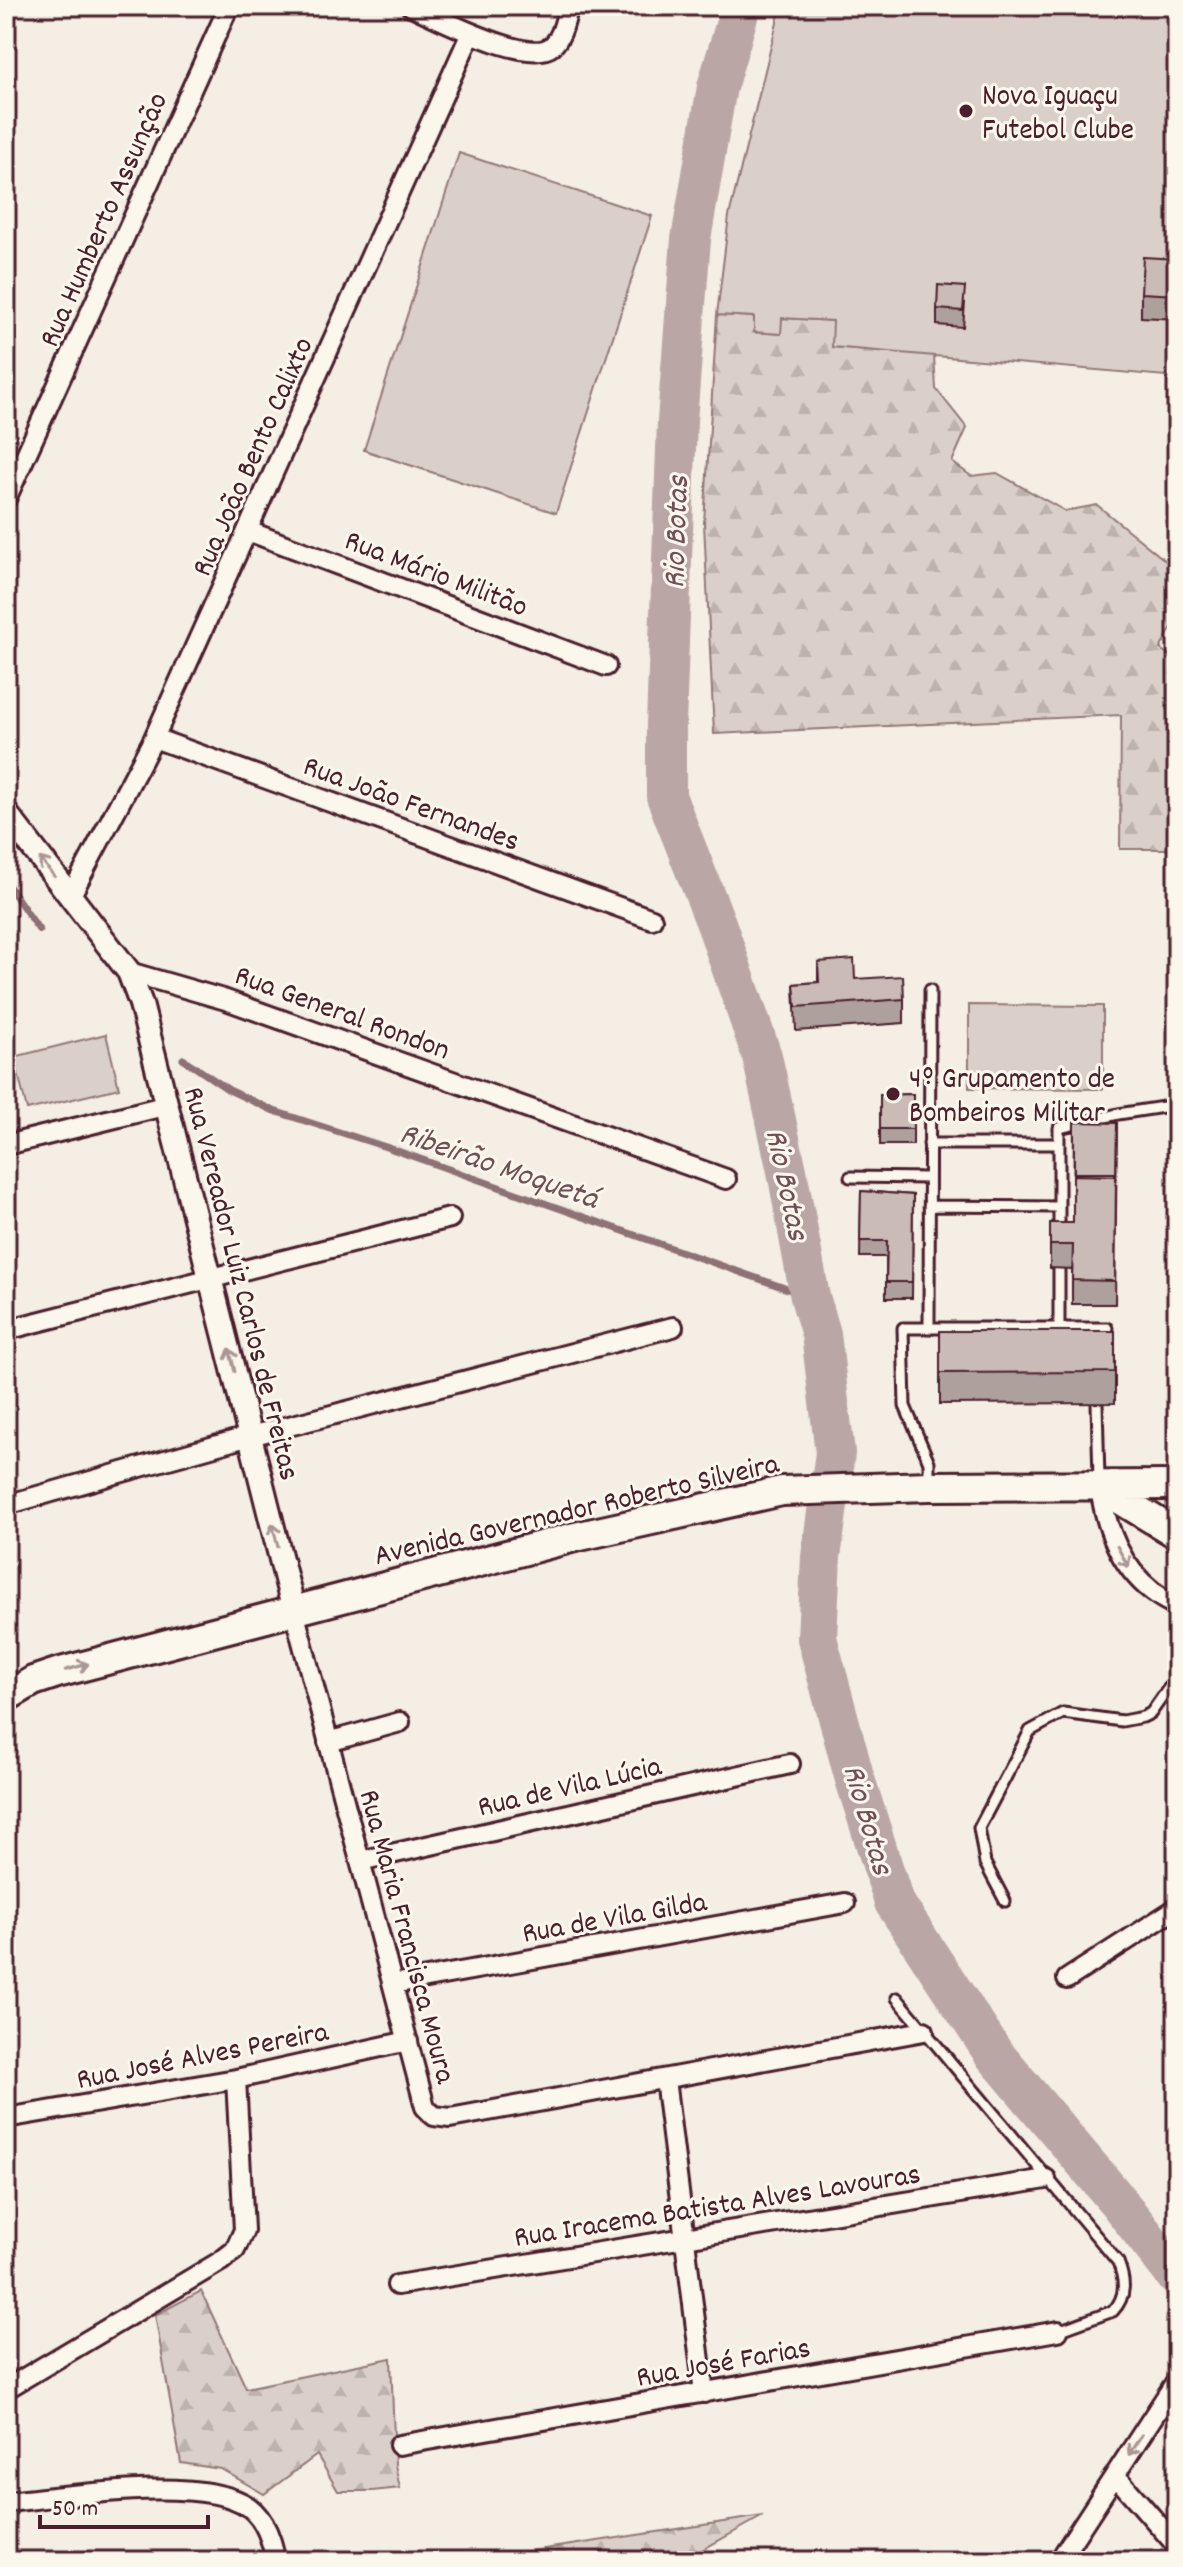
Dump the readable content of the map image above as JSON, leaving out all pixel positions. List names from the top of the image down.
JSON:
{
  "streets": {
    "main road": ["Avenida Governador Roberto Silveira"],
    "street": [
      "Rua Humberto Assunção",
      "Rua João Bento Calixto",
      "Rua Mário Militão",
      "Rua João Fernandes",
      "Rua General Rondon",
      "Rua Vereador Luiz Carlos de Freitas",
      "Rua de Vila Lúcia",
      "Rua de Vila Gilda",
      "Rua Maria Francisca Moura",
      "Rua José Alves Pereira",
      "Rua Iracema Batista Alves Lavouras",
      "Rua José Farias"
    ]
  },
  "crossings": [
    ["Rua João Bento Calixto", "Rua Mário Militão"],
    ["Rua João Bento Calixto", "Rua João Fernandes"],
    ["Rua General Rondon", "Rua Vereador Luiz Carlos de Freitas"],
    ["Rua Vereador Luiz Carlos de Freitas", "Avenida Governador Roberto Silveira"],
    ["Rua Vereador Luiz Carlos de Freitas", "Rua Maria Francisca Moura"],
    ["Avenida Governador Roberto Silveira", "Rua Maria Francisca Moura"],
    ["Rua de Vila Lúcia", "Rua Maria Francisca Moura"],
    ["Rua de Vila Gilda", "Rua Maria Francisca Moura"],
    ["Rua Maria Francisca Moura", "Rua José Alves Pereira"]
  ],
  "one_way": ["Rua Vereador Luiz Carlos de Freitas"],
  "water": ["Rio Botas", "Ribeirão Moquetá"],
  "places": ["Nova Iguaçu Futebol Clube", "4º Grupamento de Bombeiros Militar"],
  "scale_bar": "50 m"
}
